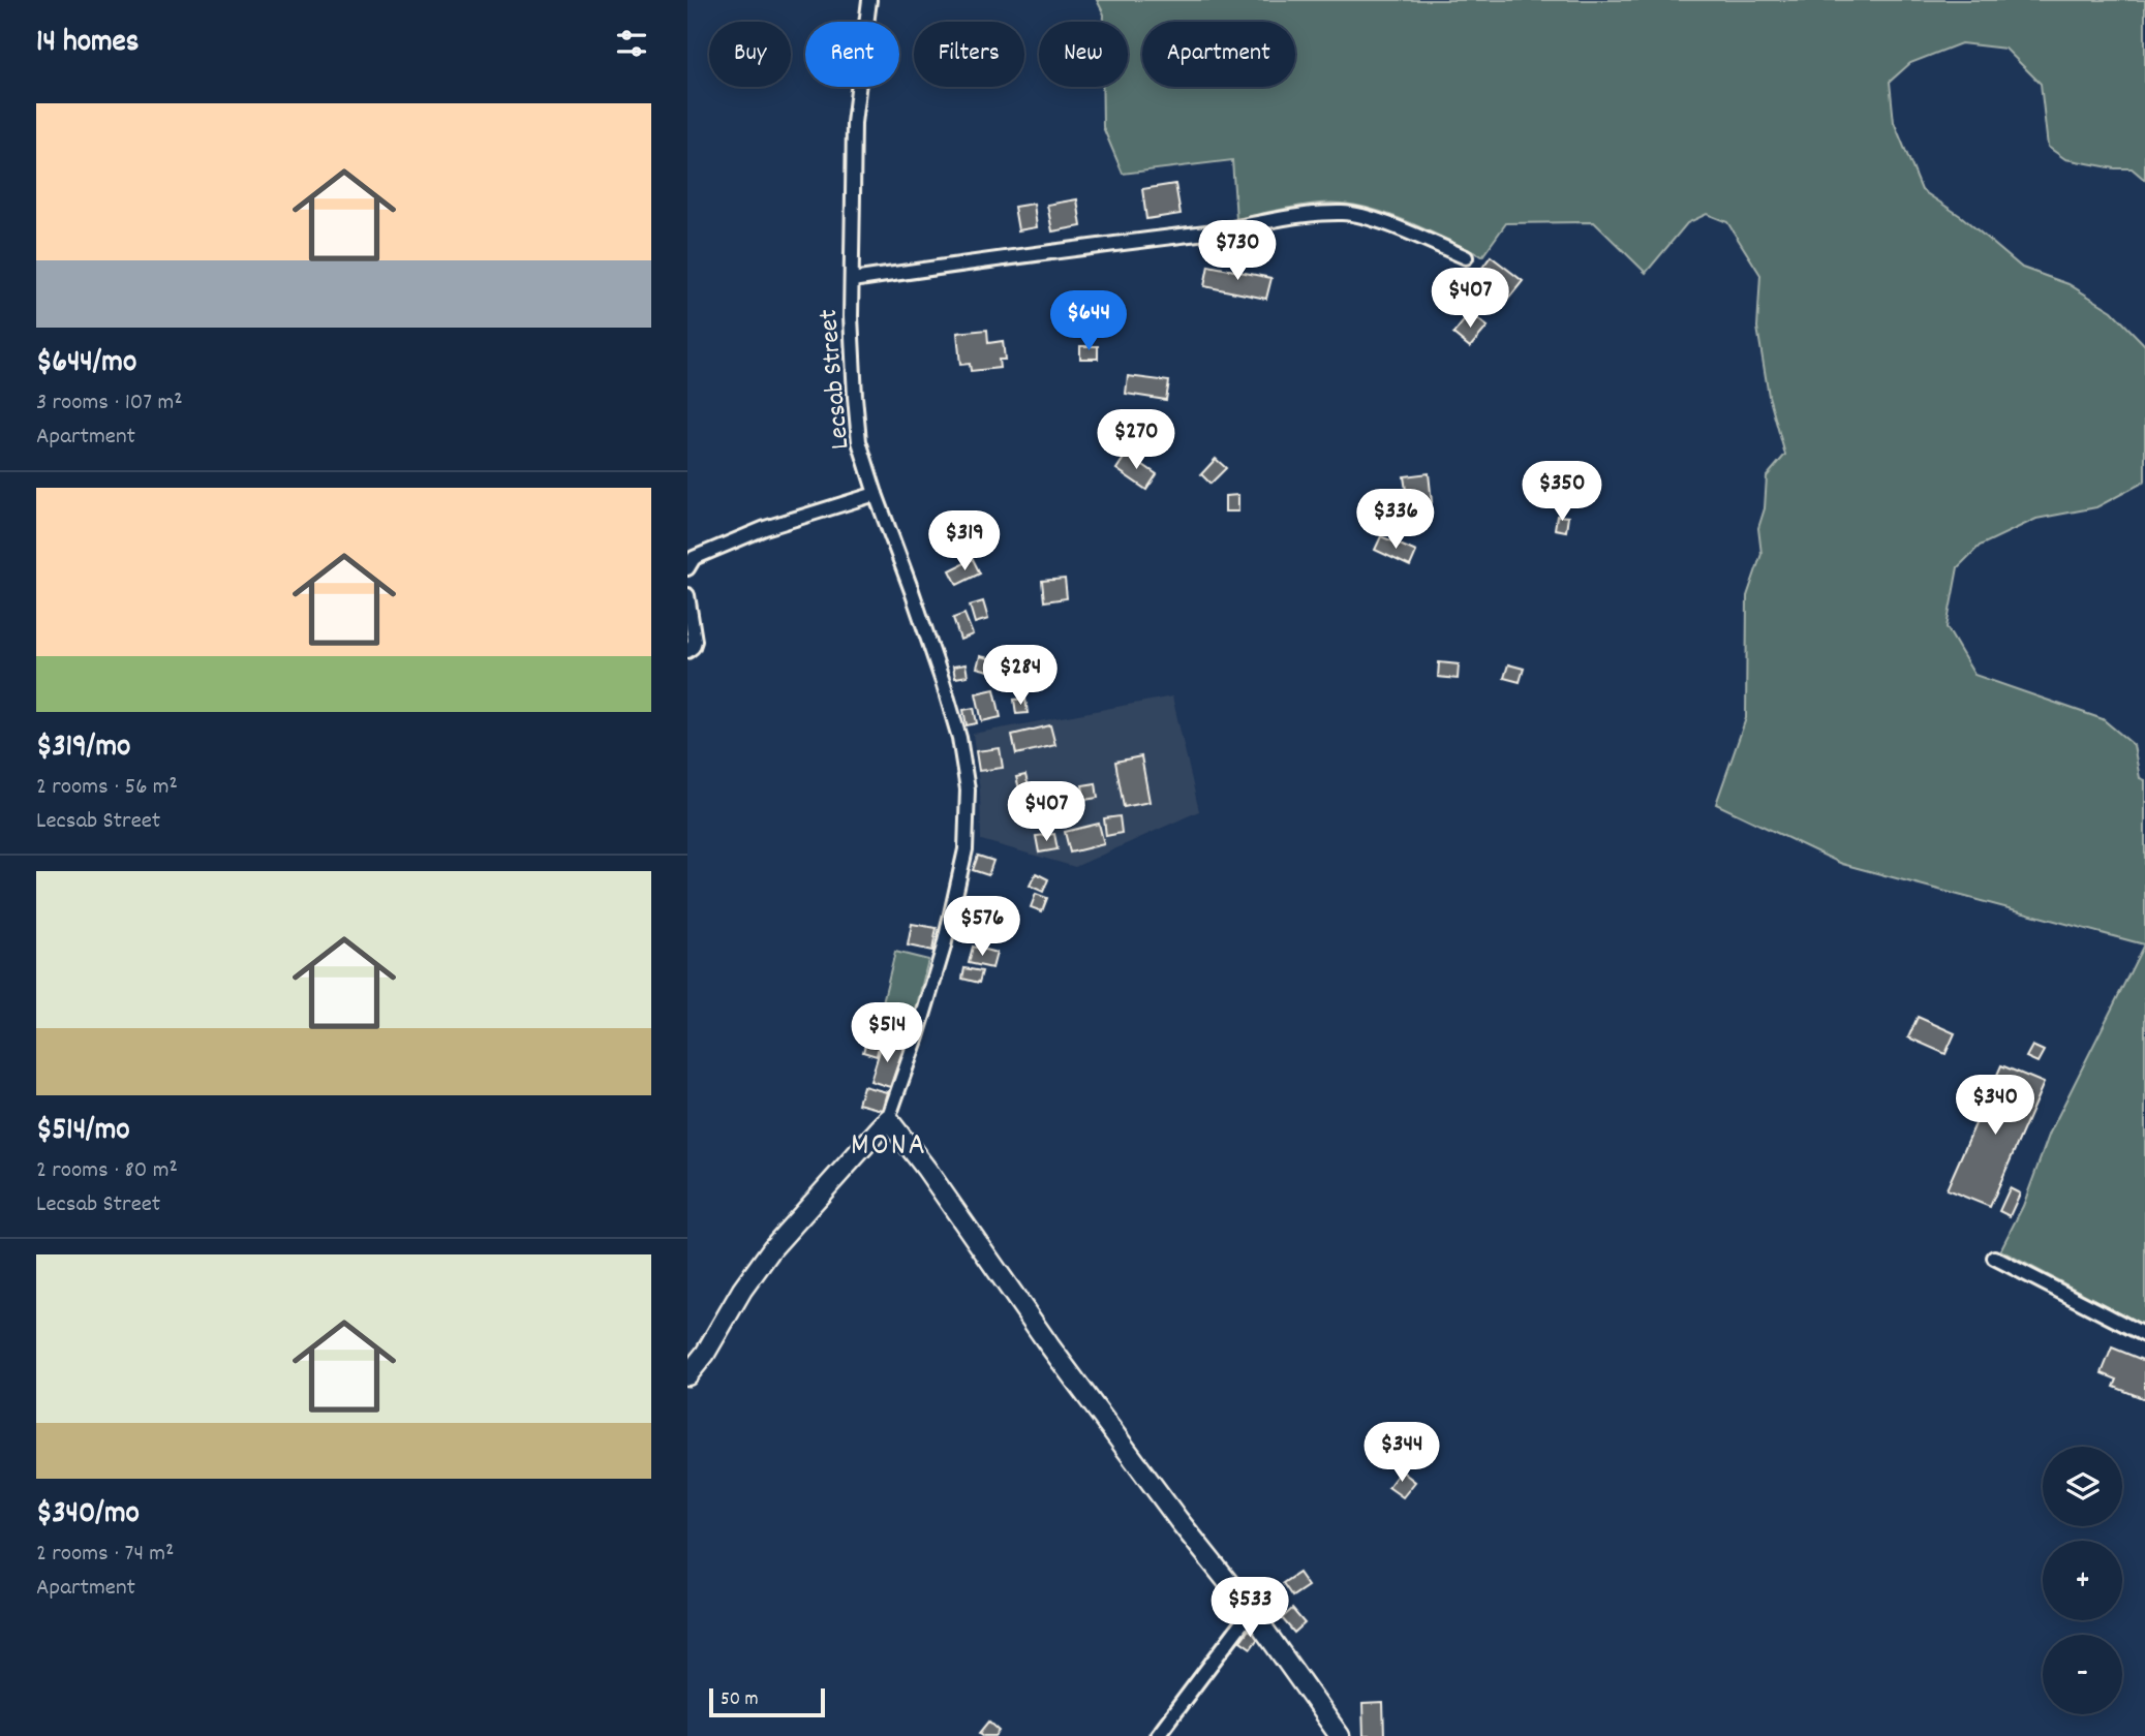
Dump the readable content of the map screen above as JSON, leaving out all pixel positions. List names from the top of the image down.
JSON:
{
  "streets": {
    "street": ["Lecsab Street"]
  },
  "districts": ["MONA"],
  "scale_bar": "50 m",
  "page": {
    "heading": "14 homes",
    "chip": [
      "Buy",
      "Rent",
      "Filters",
      "New",
      "Apartment"
    ],
    "list": [
      {
        "name": "$644/mo",
        "note": "3 rooms · 107 m² · Apartment"
      },
      {
        "name": "$319/mo",
        "note": "2 rooms · 56 m² · Lecsab Street"
      },
      {
        "name": "$514/mo",
        "note": "2 rooms · 80 m² · Lecsab Street"
      },
      {
        "name": "$340/mo",
        "note": "2 rooms · 74 m² · Apartment"
      }
    ],
    "price": [
      "$730",
      "$407",
      "$644",
      "$270",
      "$350",
      "$336",
      "$319",
      "$284",
      "$407",
      "$576",
      "$514",
      "$340",
      "$344",
      "$533"
    ],
    "map_buttons": ["+", "−"],
    "scale": "50 m"
  }
}
